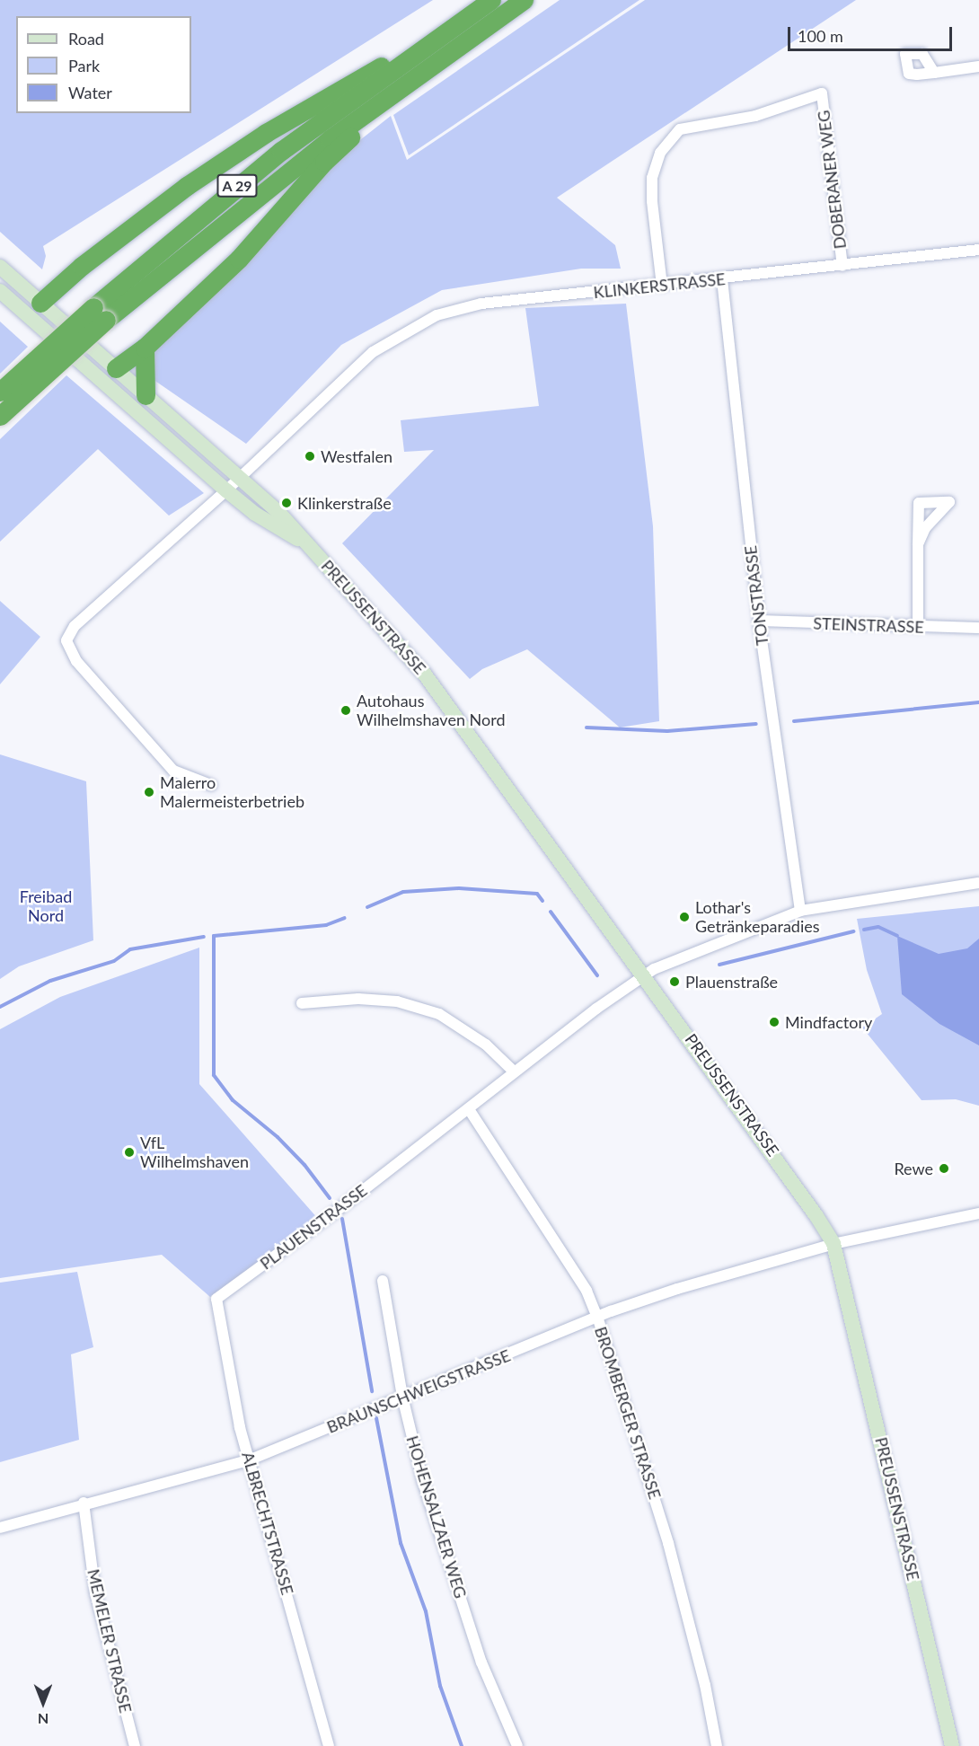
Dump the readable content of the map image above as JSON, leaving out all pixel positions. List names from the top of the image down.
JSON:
{
  "streets": {
    "highway": ["A 29"],
    "main road": ["PREUSSENSTRASSE"],
    "street": [
      "DOBERANER WEG",
      "KLINKERSTRASSE",
      "TONSTRASSE",
      "STEINSTRASSE",
      "PLAUENSTRASSE",
      "BRAUNSCHWEIGSTRASSE",
      "BROMBERGER STRASSE",
      "HOHENSALZAER WEG",
      "ALBRECHTSTRASSE",
      "MEMELER STRASSE"
    ]
  },
  "crossings": [
    ["DOBERANER WEG", "KLINKERSTRASSE"],
    ["KLINKERSTRASSE", "TONSTRASSE"],
    ["KLINKERSTRASSE", "PREUSSENSTRASSE"],
    ["TONSTRASSE", "STEINSTRASSE"],
    ["TONSTRASSE", "PLAUENSTRASSE"],
    ["PREUSSENSTRASSE", "PLAUENSTRASSE"],
    ["PREUSSENSTRASSE", "BRAUNSCHWEIGSTRASSE"],
    ["PLAUENSTRASSE", "BROMBERGER STRASSE"],
    ["PLAUENSTRASSE", "ALBRECHTSTRASSE"],
    ["BRAUNSCHWEIGSTRASSE", "BROMBERGER STRASSE"],
    ["BRAUNSCHWEIGSTRASSE", "HOHENSALZAER WEG"],
    ["BRAUNSCHWEIGSTRASSE", "ALBRECHTSTRASSE"],
    ["BRAUNSCHWEIGSTRASSE", "MEMELER STRASSE"]
  ],
  "parks": ["Freibad Nord"],
  "places": [
    "Westfalen",
    "Klinkerstraße",
    "Autohaus Wilhelmshaven Nord",
    "Malerro Malermeisterbetrieb",
    "Lothar's Getränkeparadies",
    "Plauenstraße",
    "Mindfactory",
    "VfL Wilhelmshaven",
    "Rewe"
  ],
  "legend": ["Road", "Park", "Water"],
  "scale_bar": "100 m",
  "north": "bottom"
}
